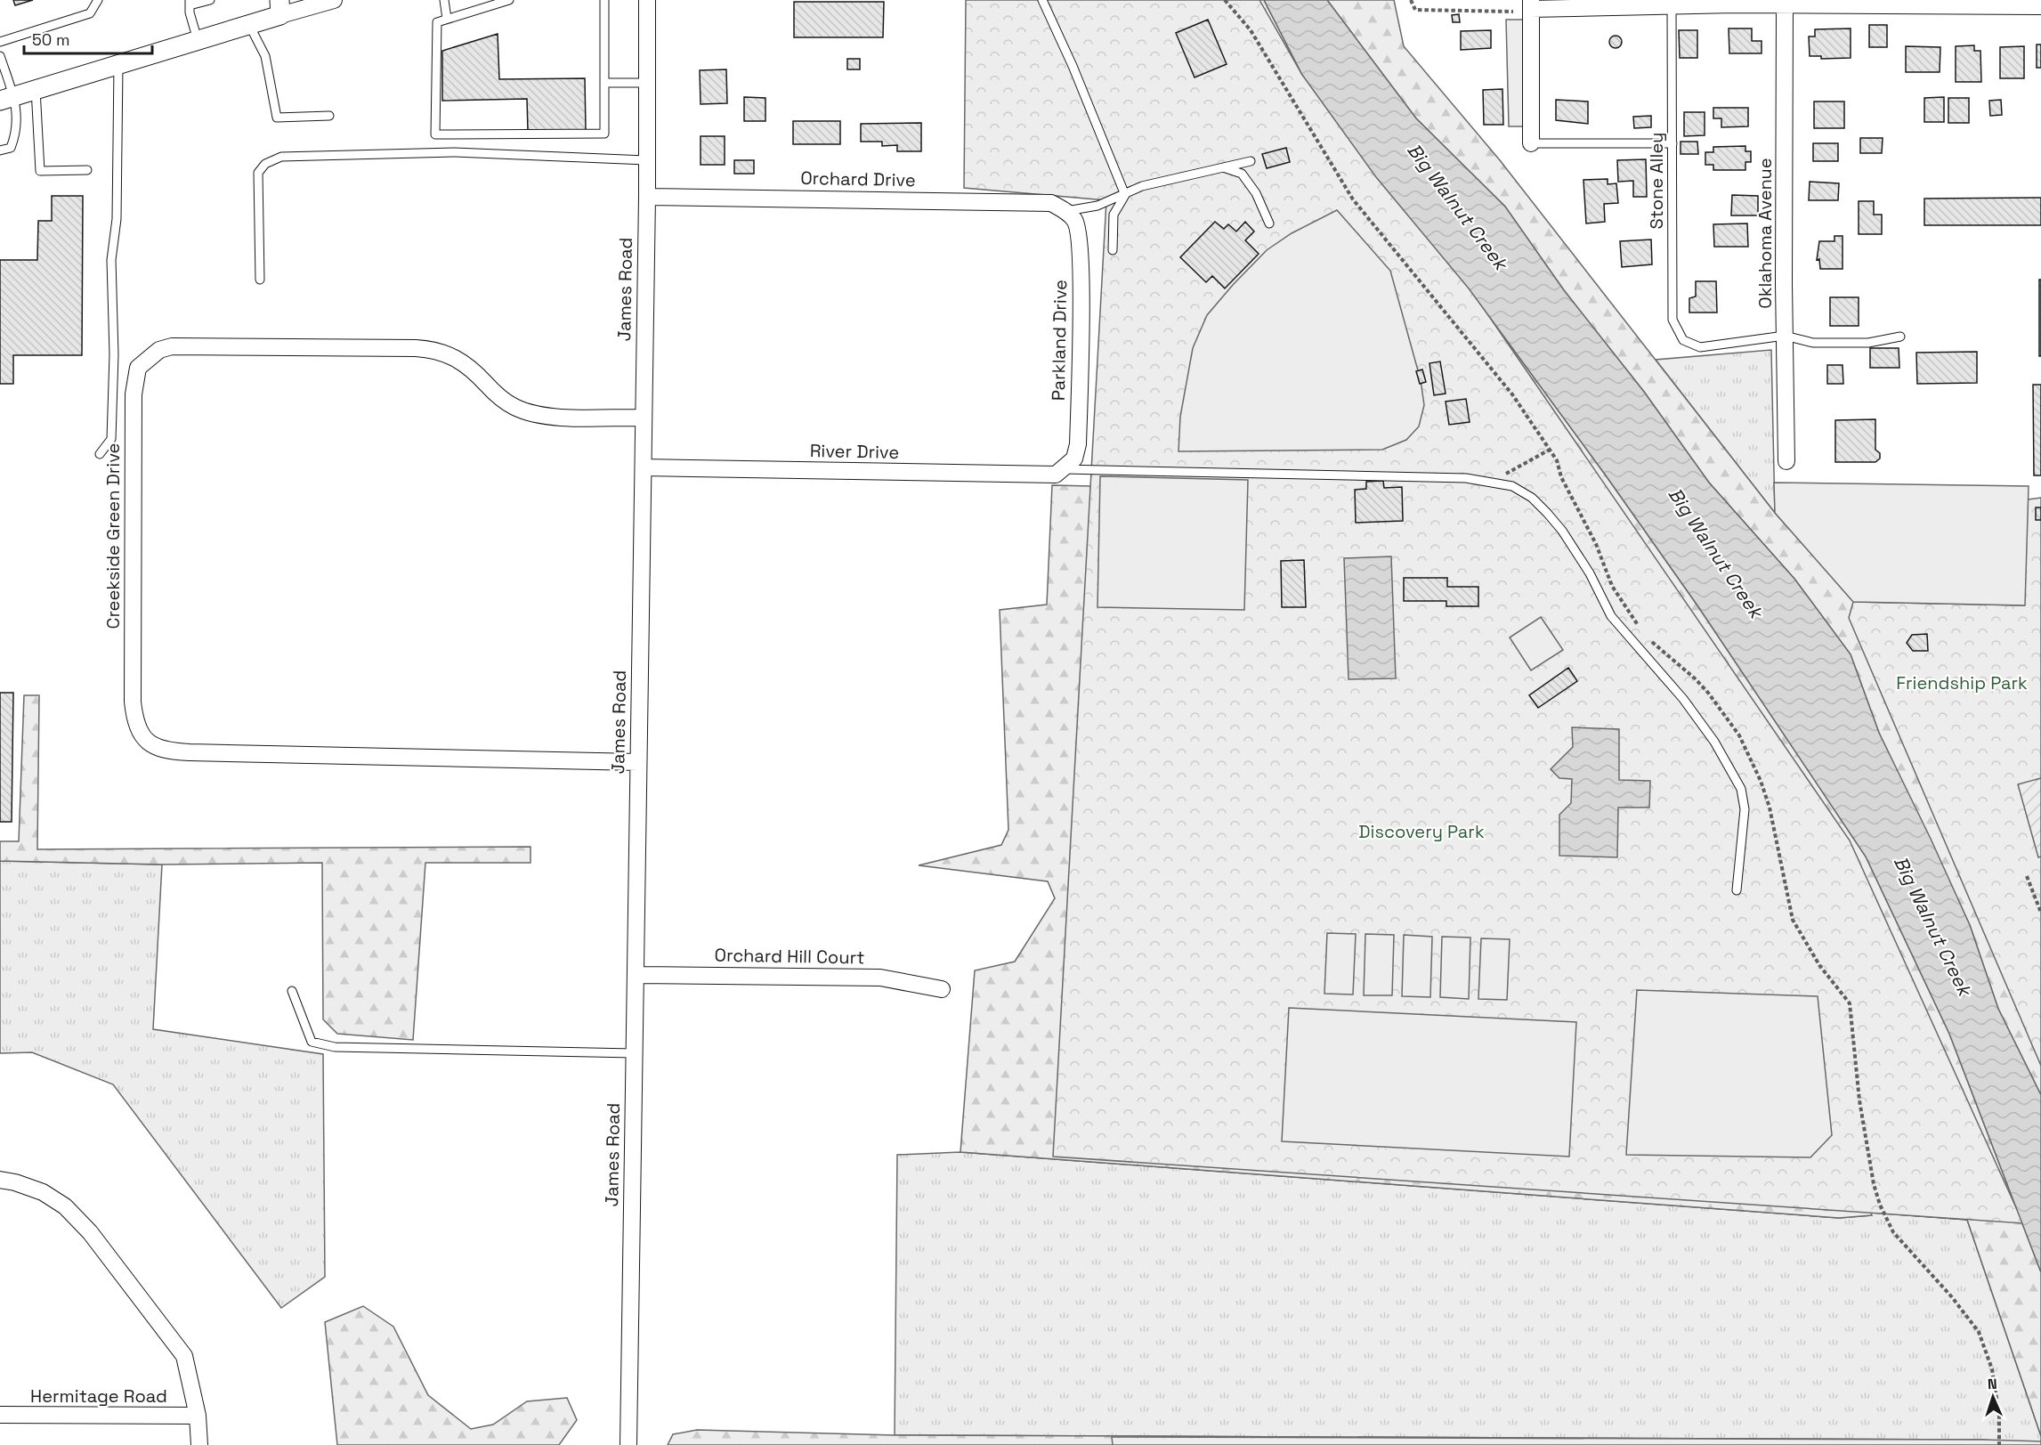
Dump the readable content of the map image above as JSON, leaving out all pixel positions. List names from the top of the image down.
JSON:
{
  "streets": {
    "street": [
      "Orchard Drive",
      "Oklahoma Avenue",
      "James Road",
      "Parkland Drive",
      "River Drive",
      "Creekside Green Drive",
      "Orchard Hill Court",
      "Hermitage Road"
    ],
    "lane": ["Stone Alley"]
  },
  "crossings": [
    ["Orchard Drive", "James Road"],
    ["Orchard Drive", "Parkland Drive"],
    ["Stone Alley", "Oklahoma Avenue"],
    ["James Road", "River Drive"],
    ["James Road", "Creekside Green Drive"],
    ["James Road", "Orchard Hill Court"],
    ["Parkland Drive", "River Drive"]
  ],
  "water": ["Big Walnut Creek"],
  "parks": ["Friendship Park", "Discovery Park"],
  "scale_bar": "50 m",
  "north": "top"
}
